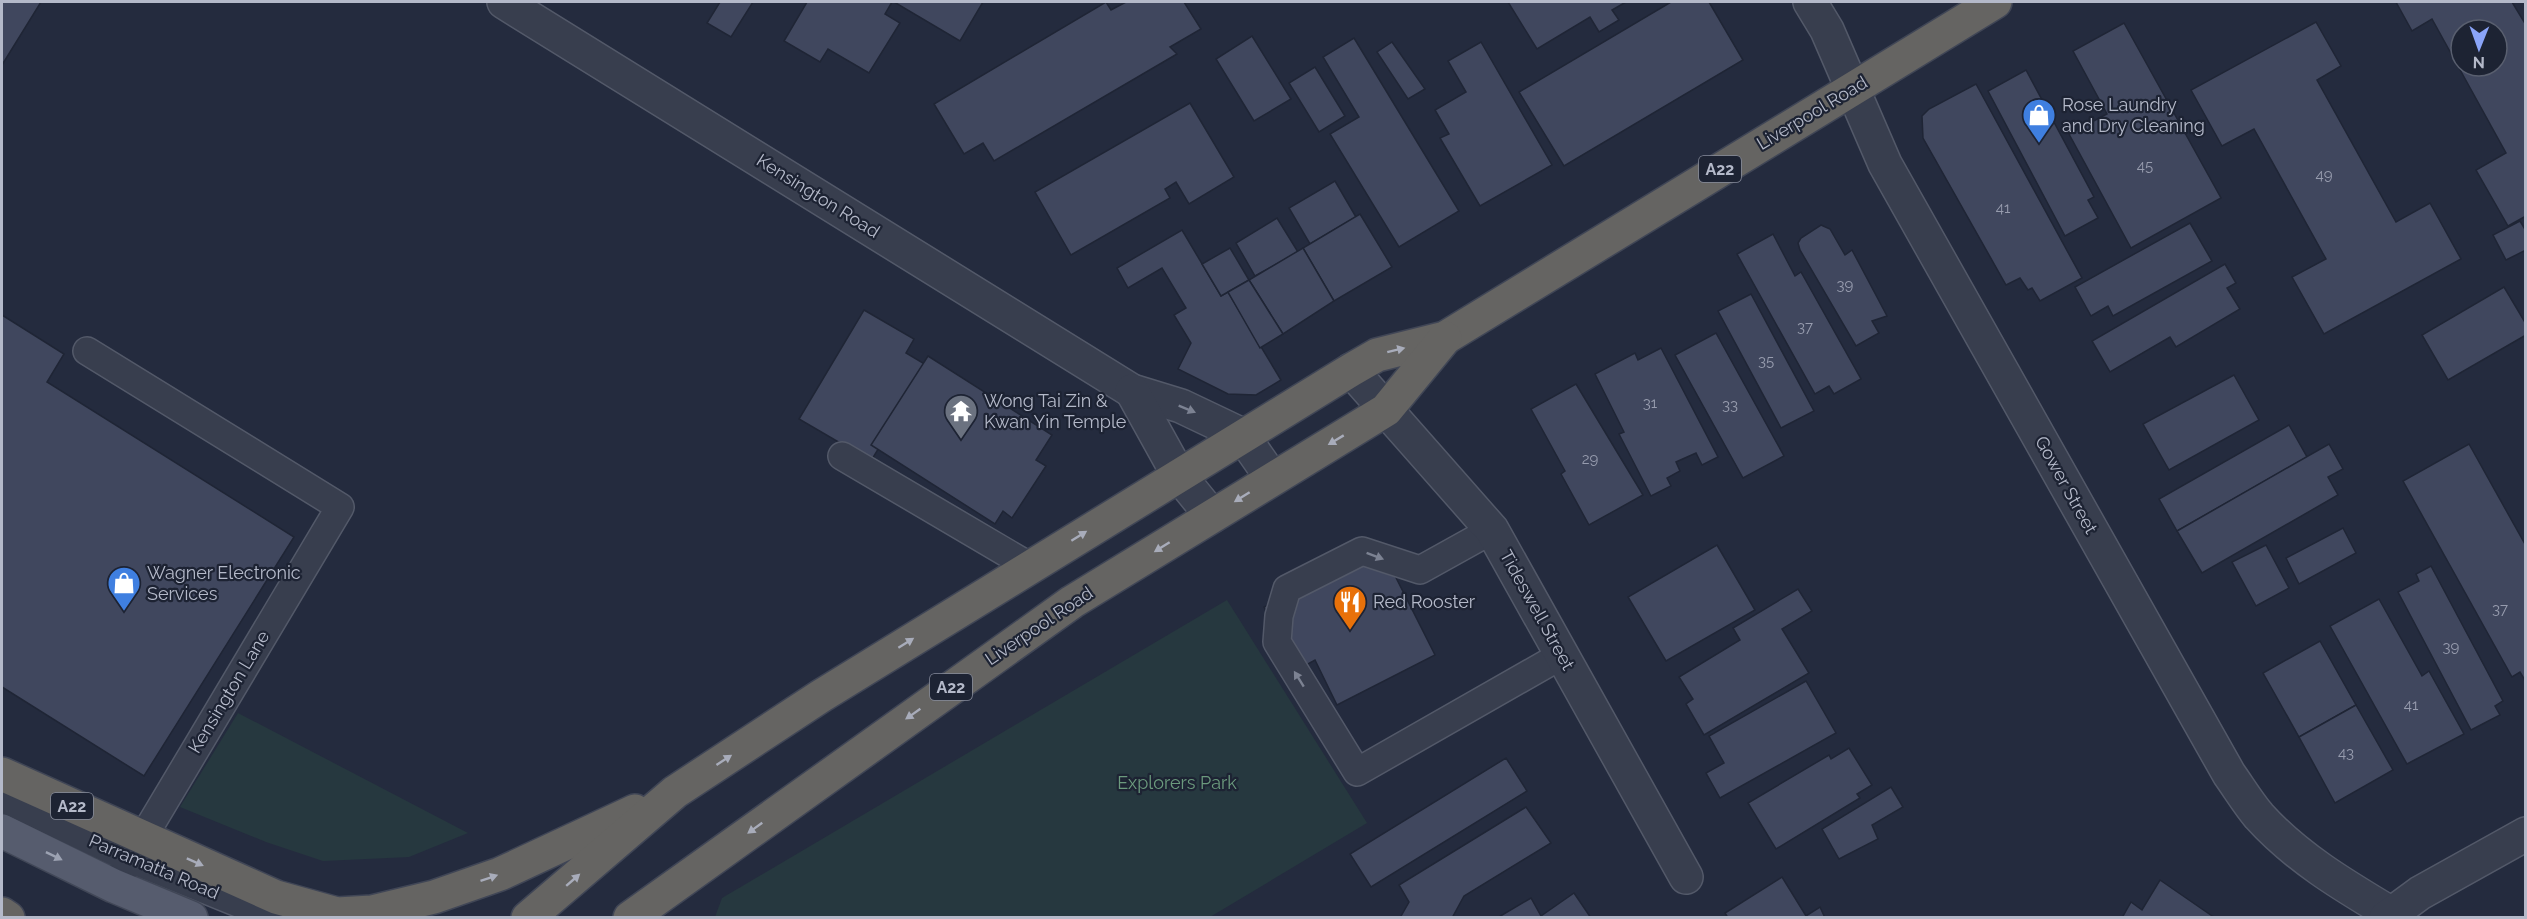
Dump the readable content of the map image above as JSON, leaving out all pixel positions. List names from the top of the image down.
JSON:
{
  "streets": {
    "highway": ["Liverpool Road", "A22"],
    "main road": ["Parramatta Road"],
    "street": ["Kensington Road", "Gower Street", "Tideswell Street"],
    "lane": ["Kensington Lane"]
  },
  "crossings": [
    ["Liverpool Road", "A22"],
    ["Liverpool Road", "Kensington Road"],
    ["Liverpool Road", "Gower Street"],
    ["Liverpool Road", "Tideswell Street"],
    ["A22", "Kensington Lane"],
    ["A22", "Parramatta Road"],
    ["Kensington Lane", "Parramatta Road"]
  ],
  "parks": ["Explorers Park"],
  "places": {
    "shop": ["Rose Laundry and Dry Cleaning", "Wagner Electronic Services"],
    "temple": ["Wong Tai Zin & Kwan Yin Temple"],
    "restaurant": ["Red Rooster"]
  },
  "house_numbers": [
    "45",
    "49",
    "41",
    "39",
    "37",
    "35",
    "31",
    "33",
    "29",
    "37",
    "39",
    "41",
    "43"
  ],
  "north": "bottom"
}
